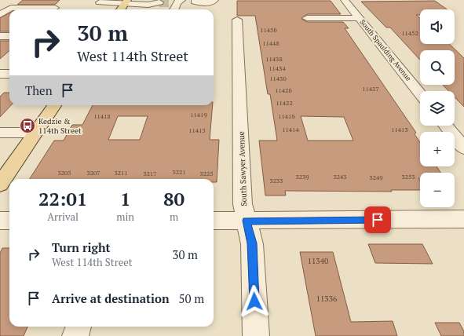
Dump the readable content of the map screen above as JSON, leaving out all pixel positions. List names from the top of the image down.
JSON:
{
  "streets": {
    "street": ["South Spaulding Avenue", "South Sawyer Avenue"]
  },
  "places": {
    "bus stop": ["Kedzie & 114th Street"]
  },
  "house_numbers": [
    "11456",
    "11452",
    "11448",
    "11438",
    "11434",
    "11430",
    "11427",
    "11426",
    "11422",
    "11419",
    "11418",
    "11416",
    "11414",
    "11413",
    "11415",
    "3221",
    "3205",
    "3207",
    "3211",
    "3217",
    "3225",
    "3239",
    "3243",
    "3253",
    "3249",
    "3233",
    "11340",
    "11336"
  ],
  "page": {
    "map_buttons": ["+", "−"],
    "turn": ["30 m", "West 114th Street"],
    "then": "Then",
    "eta": [
      "22:01",
      "Arrival",
      "1",
      "min",
      "80",
      "m"
    ],
    "list": [
      {
        "name": "Turn right",
        "note": "West 114th Street",
        "value": "30 m"
      },
      {
        "name": "Arrive at destination",
        "value": "50 m"
      }
    ]
  }
}
